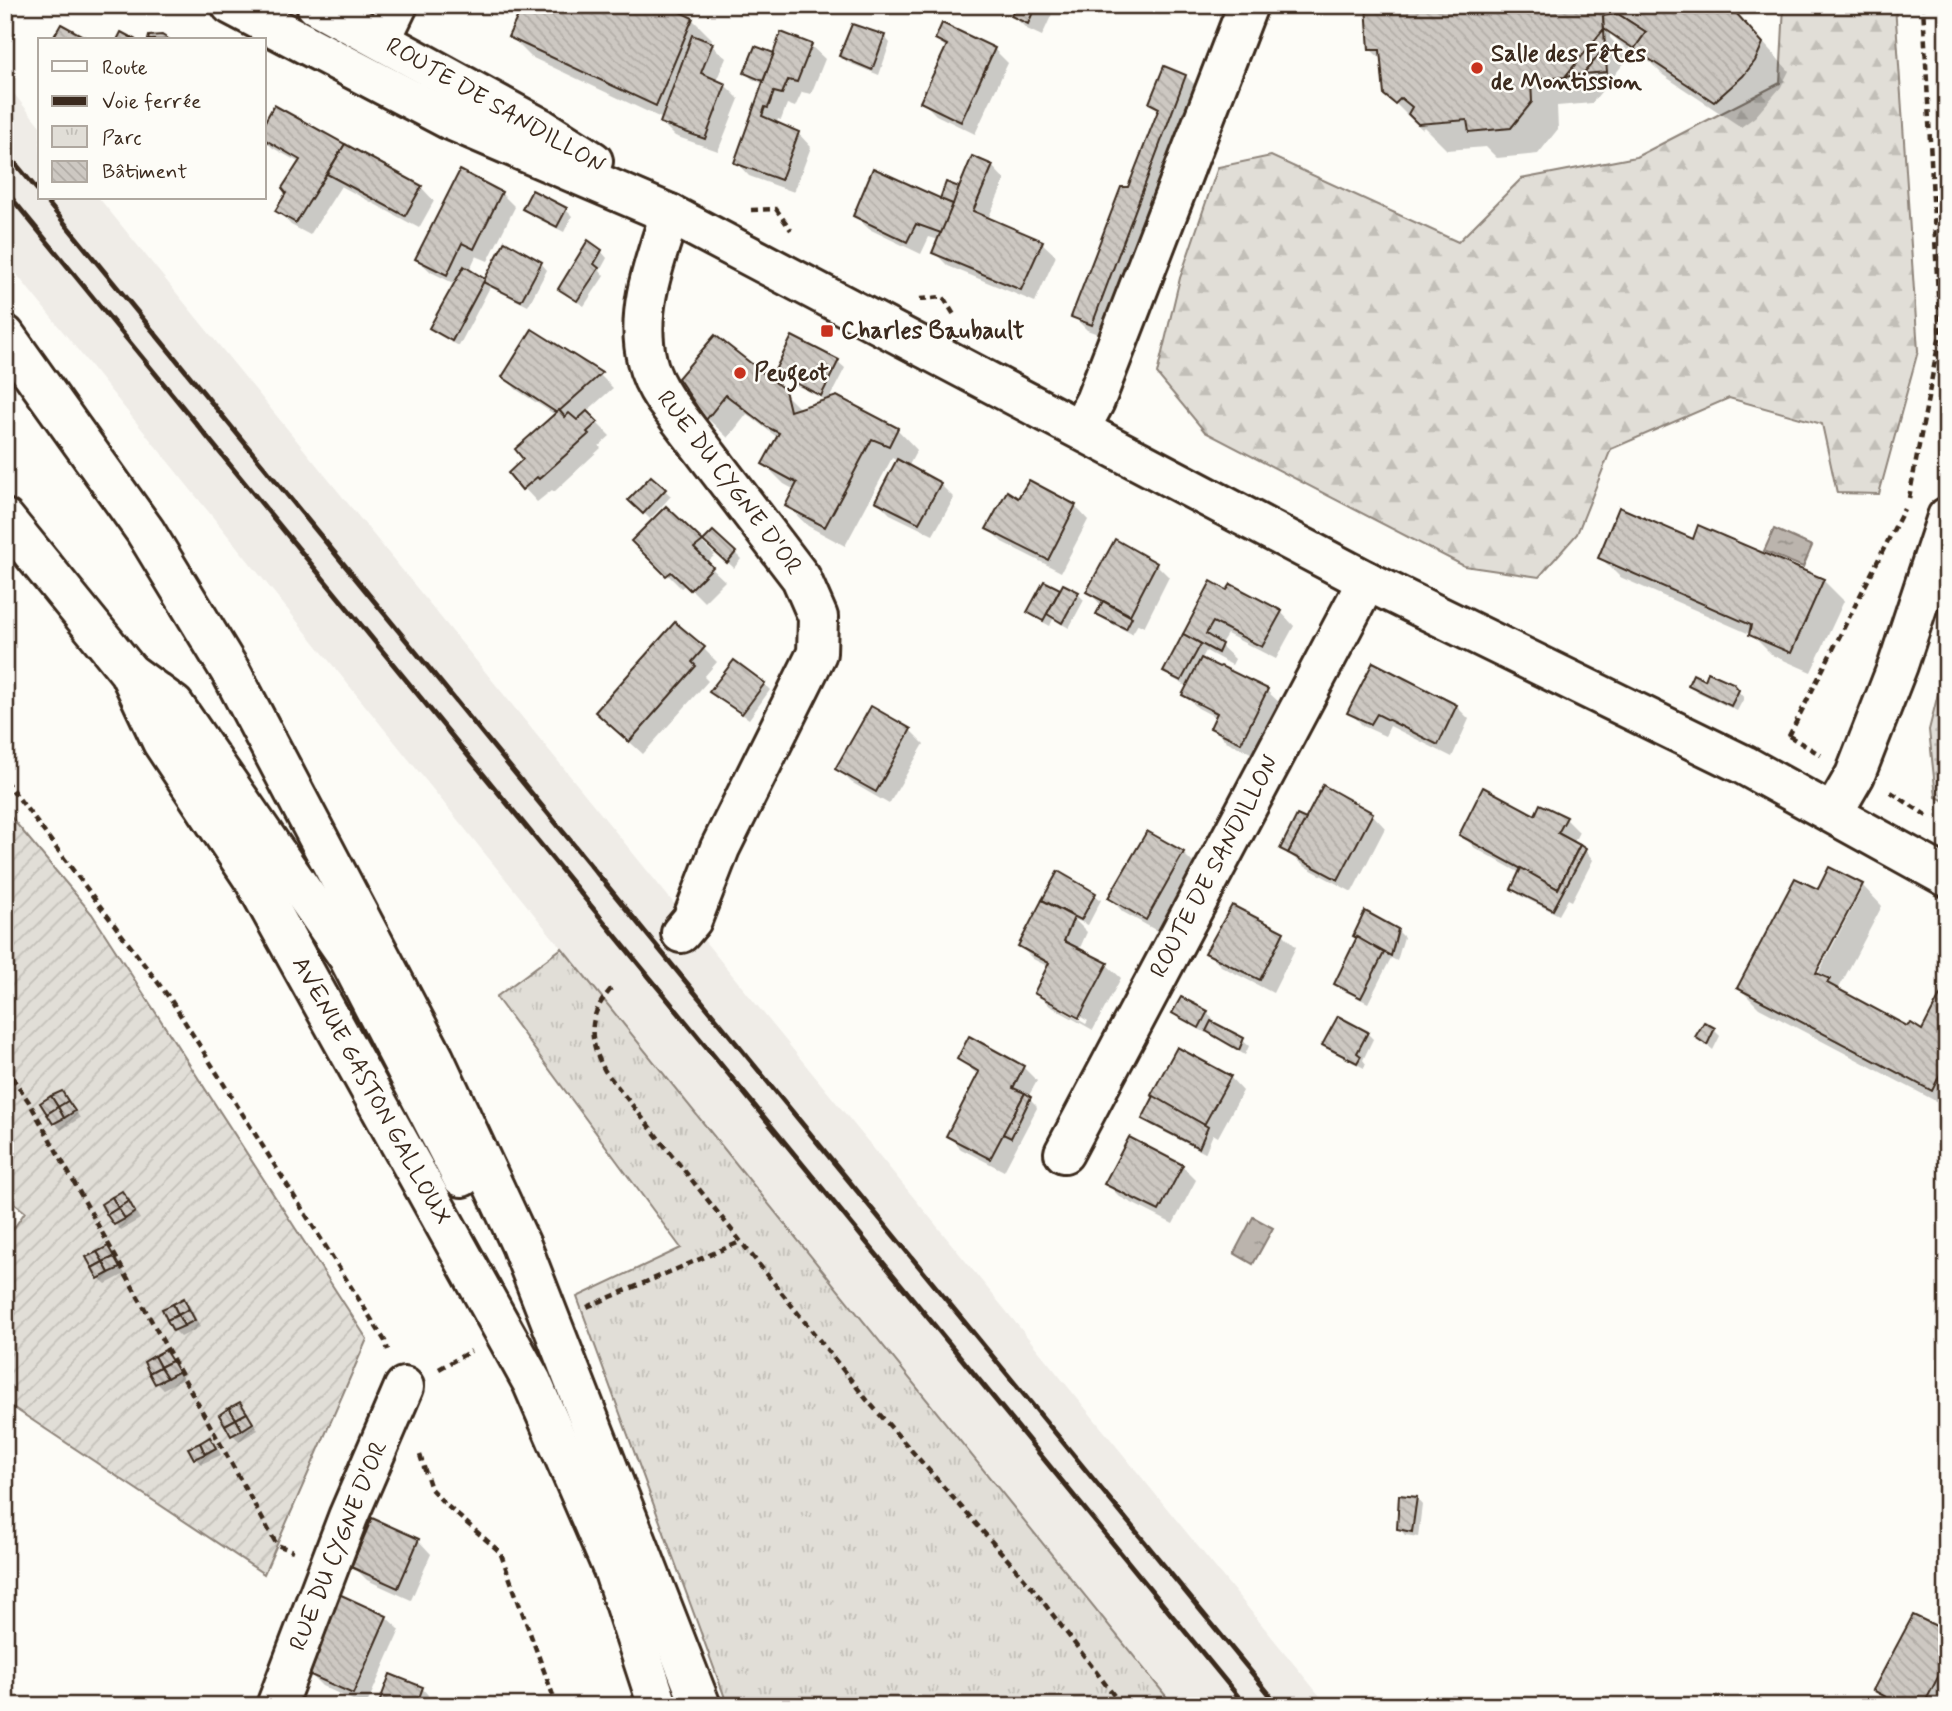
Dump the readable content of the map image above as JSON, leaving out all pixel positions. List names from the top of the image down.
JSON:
{
  "streets": {
    "main road": ["ROUTE DE SANDILLON", "RUE DU CYGNE D'OR", "AVENUE GASTON GALLOUX"]
  },
  "crossings": [
    ["ROUTE DE SANDILLON", "RUE DU CYGNE D'OR"]
  ],
  "places": {
    "other": ["Salle des Fêtes de Montission", "Peugeot"],
    "transit": ["Charles Baubault"]
  },
  "legend": [
    "Route",
    "Voie ferrée",
    "Parc",
    "Bâtiment"
  ]
}
